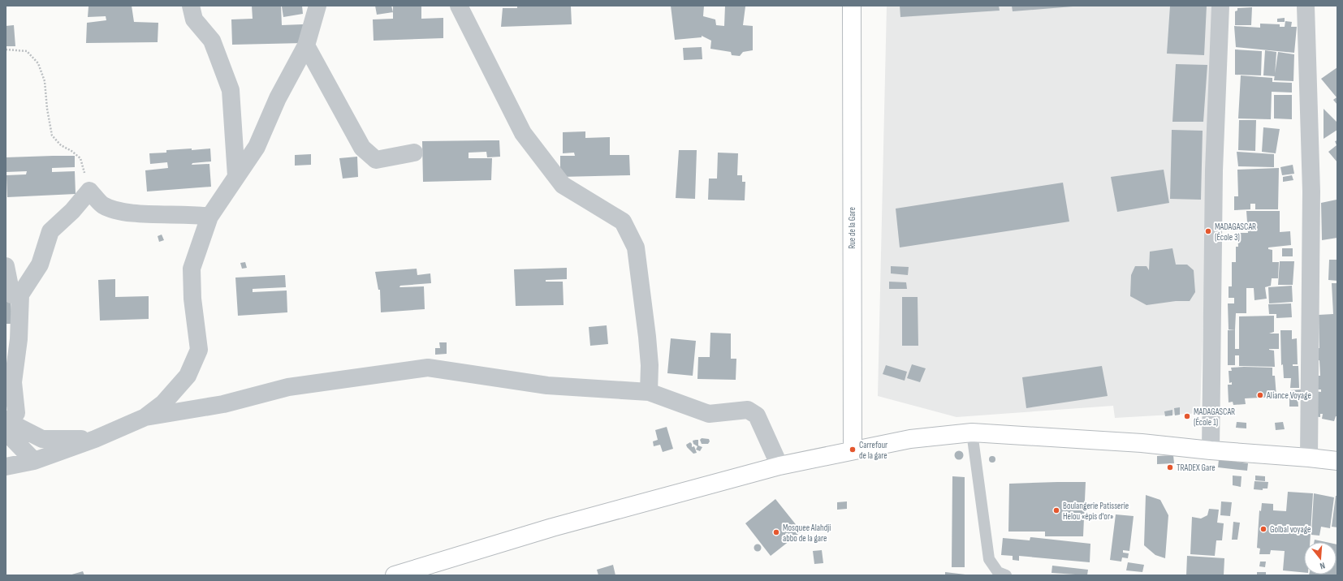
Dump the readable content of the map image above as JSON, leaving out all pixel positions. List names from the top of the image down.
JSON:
{
  "streets": {
    "main road": ["Rue de la Gare"]
  },
  "places": [
    "MADAGASCAR (École 3)",
    "Aliance Voyage",
    "MADAGASCAR (École 1)",
    "Carrefour de la gare",
    "TRADEX Gare",
    "Boulangerie Patisserie Helou «épis d'or»",
    "Golbal voyage",
    "Mosquee Alahdji abbo de la gare"
  ],
  "north": "bottom"
}
